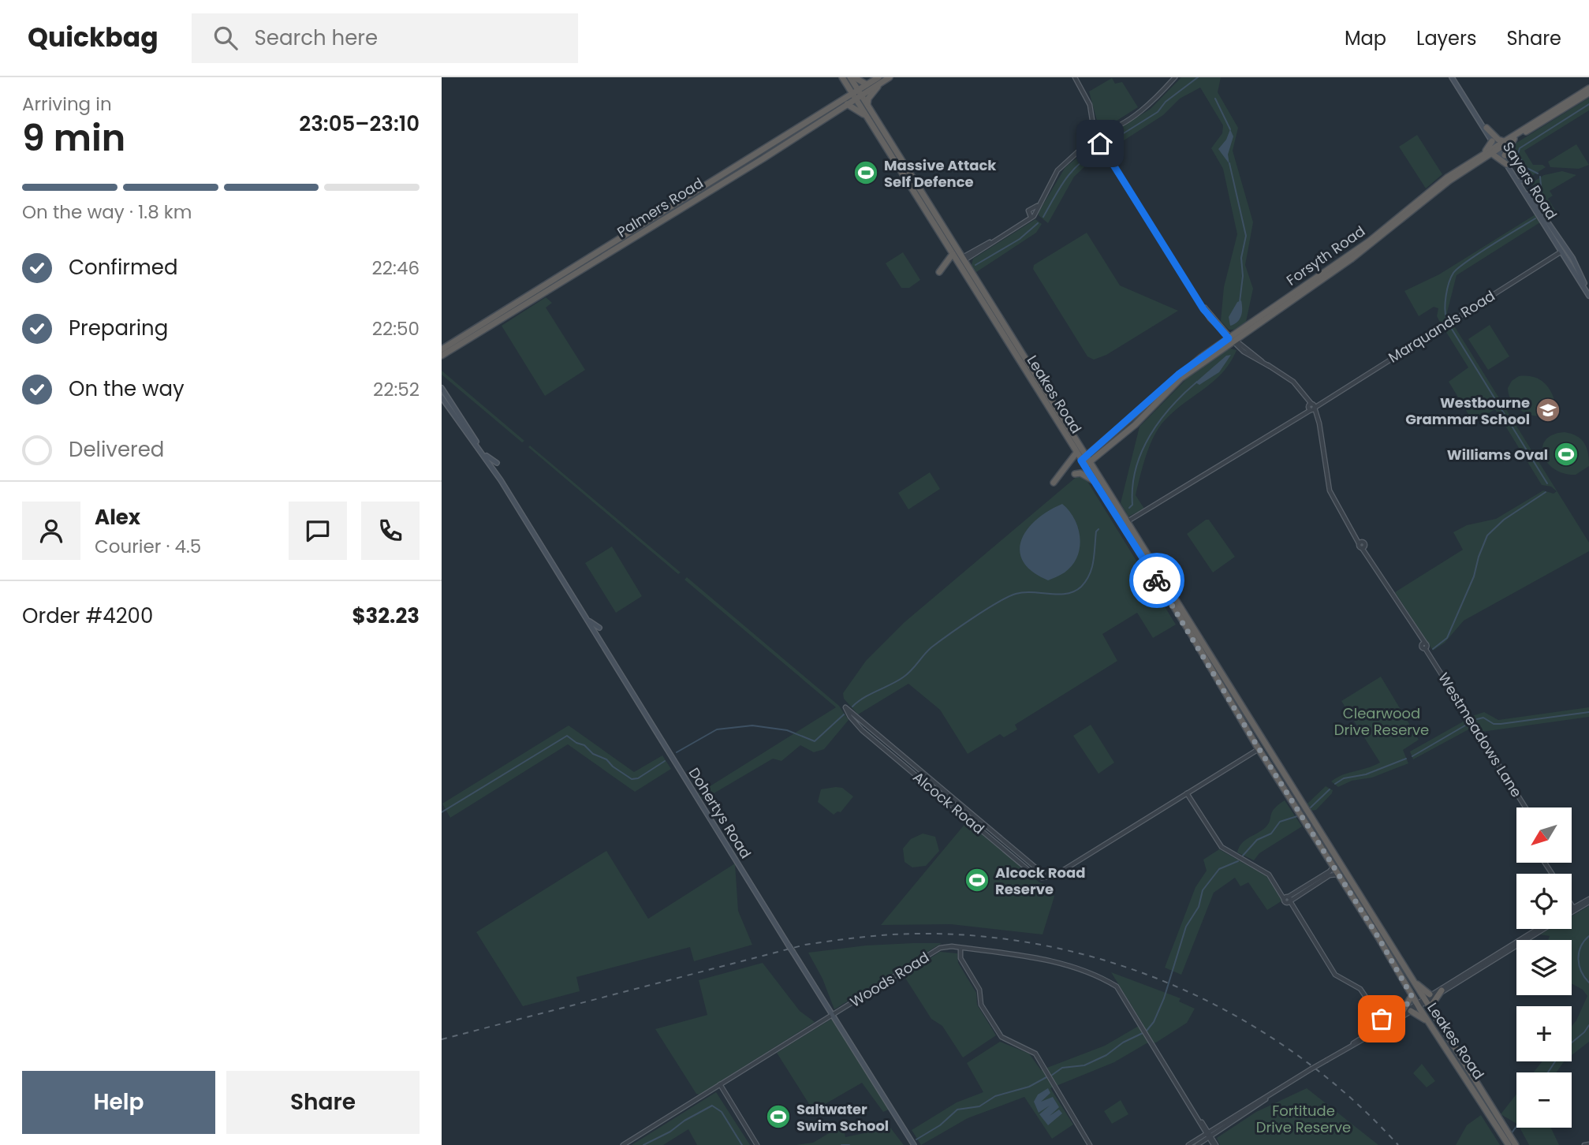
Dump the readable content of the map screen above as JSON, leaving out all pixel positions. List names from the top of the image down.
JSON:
{
  "streets": {
    "highway": ["Palmers Road", "Forsyth Road", "Leakes Road"],
    "main road": ["Sayers Road", "Dohertys Road"],
    "street": [
      "Marquands Road",
      "Westmeadows Lane",
      "Alcock Road",
      "Woods Road"
    ]
  },
  "crossings": [
    ["Sayers Road", "Forsyth Road"],
    ["Sayers Road", "Marquands Road"],
    ["Palmers Road", "Leakes Road"],
    ["Forsyth Road", "Leakes Road"],
    ["Forsyth Road", "Westmeadows Lane"],
    ["Marquands Road", "Leakes Road"],
    ["Marquands Road", "Westmeadows Lane"],
    ["Leakes Road", "Alcock Road"],
    ["Dohertys Road", "Woods Road"]
  ],
  "parks": ["Clearwood Drive Reserve", "Fortitude Drive Reserve"],
  "places": {
    "sports": [
      "Massive Attack Self Defence",
      "Williams Oval",
      "Alcock Road Reserve",
      "Saltwater Swim School"
    ],
    "school or university": ["Westbourne Grammar School"]
  },
  "north": "bottom left",
  "page": {
    "header": "Quickbag",
    "search": "Search here",
    "nav": ["Map", "Layers", "Share"],
    "heading": ["9 min", "Arriving in", "23:05–23:10"],
    "panel": [
      "Alex",
      "Courier · 4.5",
      "Order #4200",
      "$32.23"
    ],
    "bar": "On the way · 1.8 km",
    "list": [
      ["Confirmed", "22:46"],
      ["Preparing", "22:50"],
      ["On the way", "22:52"],
      "Delivered"
    ],
    "map_buttons": ["+", "−"],
    "buttons": ["Help", "Share"]
  }
}
